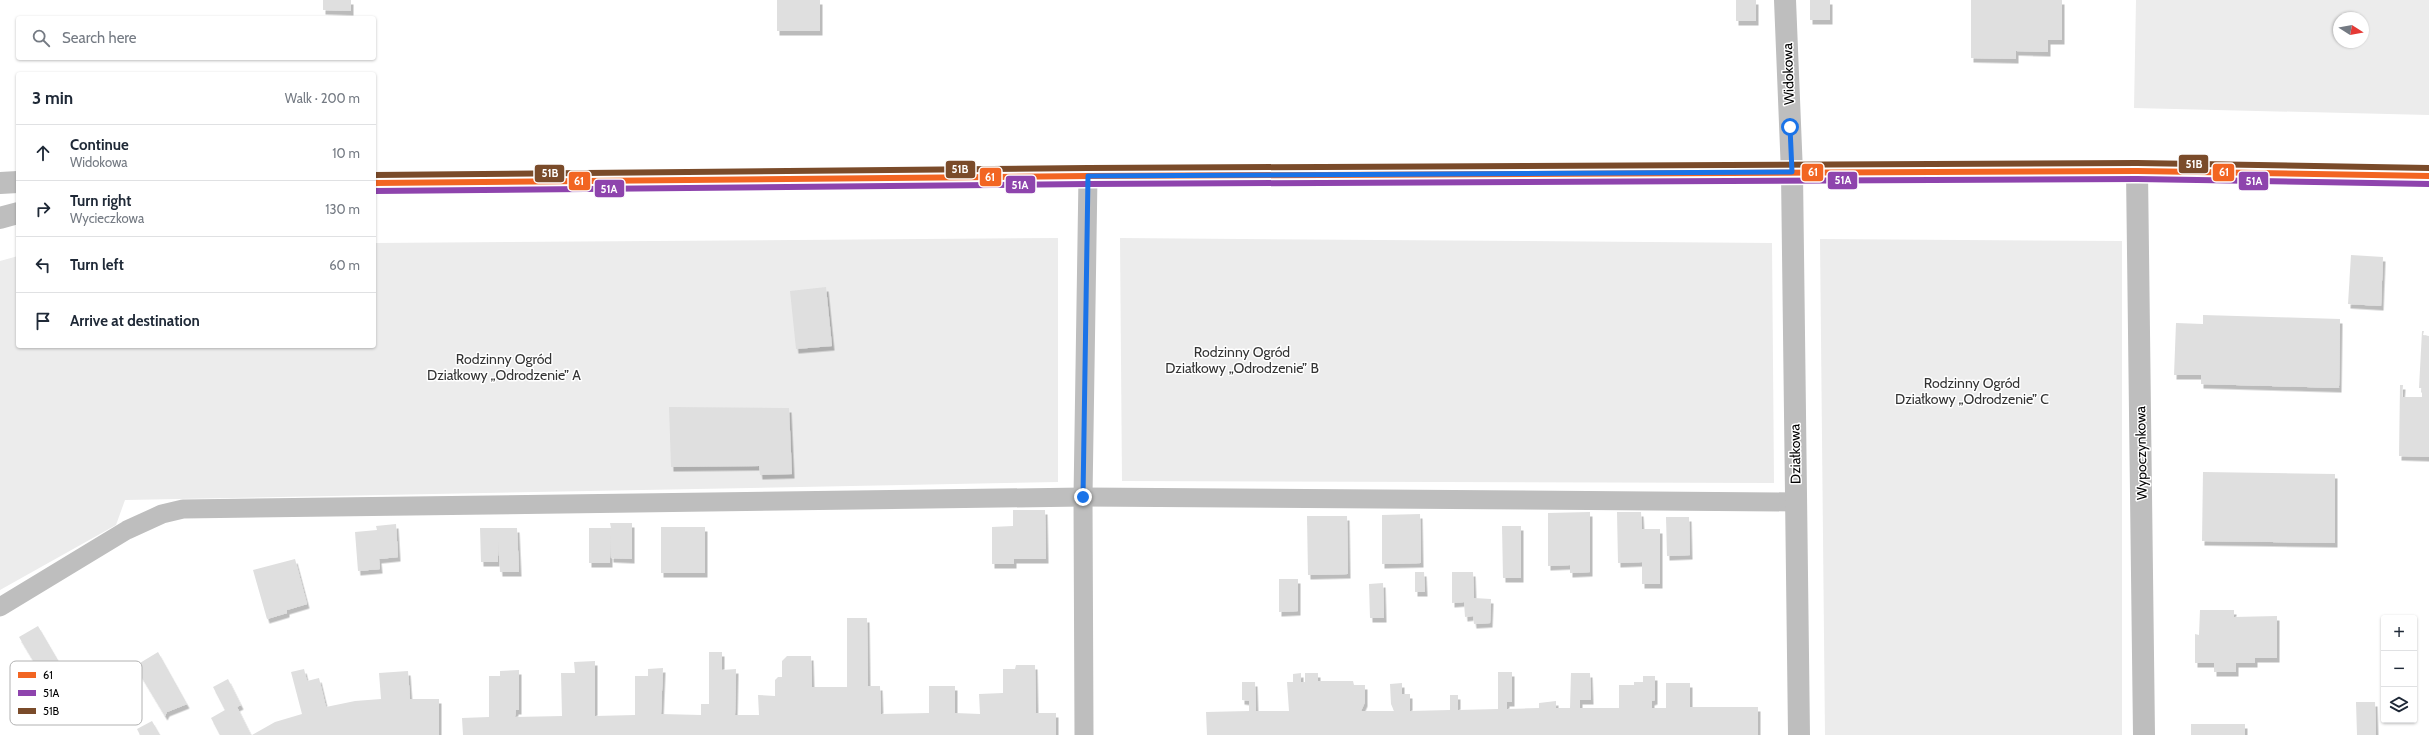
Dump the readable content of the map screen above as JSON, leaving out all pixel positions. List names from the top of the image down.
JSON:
{
  "streets": {
    "street": ["Widokowa", "Wypoczynkowa", "Działkowa"]
  },
  "crossings": [
    ["Widokowa", "Działkowa"]
  ],
  "parks": ["Rodzinny Ogród Działkowy „Odrodzenie” B", "Rodzinny Ogród Działkowy „Odrodzenie” A", "Rodzinny Ogród Działkowy „Odrodzenie” C"],
  "lines": ["transit line 51B", "transit line 61", "transit line 51A"],
  "legend": ["61", "51A", "51B"],
  "north": "right",
  "page": {
    "search": "Search here",
    "heading": ["3 min", "Walk · 200 m"],
    "list": [
      ["Continue", "Widokowa", "10 m"],
      ["Turn right", "Wycieczkowa", "130 m"],
      ["Turn left", "60 m"],
      "Arrive at destination"
    ],
    "map_buttons": ["+", "−"]
  }
}
